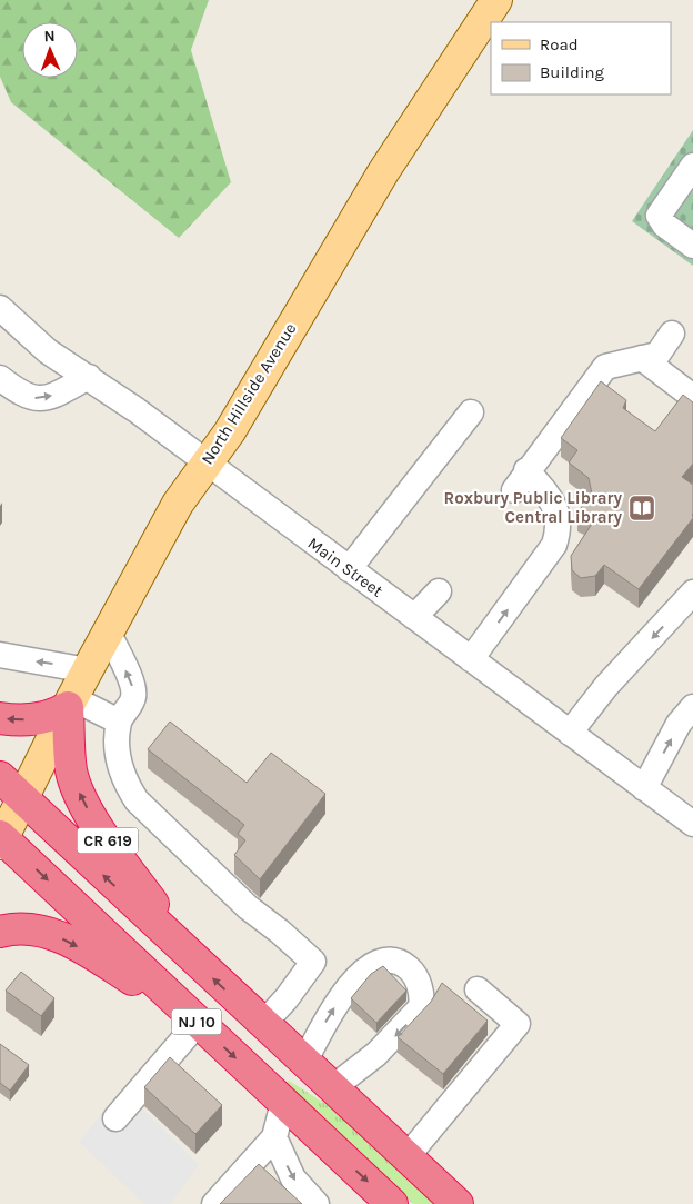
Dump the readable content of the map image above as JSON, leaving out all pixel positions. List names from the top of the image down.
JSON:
{
  "streets": {
    "highway": ["CR 619", "NJ 10"],
    "main road": ["North Hillside Avenue"],
    "street": ["Main Street"]
  },
  "crossings": [
    ["North Hillside Avenue", "Main Street"],
    ["North Hillside Avenue", "CR 619"],
    ["North Hillside Avenue", "NJ 10"],
    ["CR 619", "NJ 10"]
  ],
  "places": {
    "library": ["Roxbury Public Library Central Library"]
  },
  "legend": ["Road", "Building"],
  "north": "top"
}
